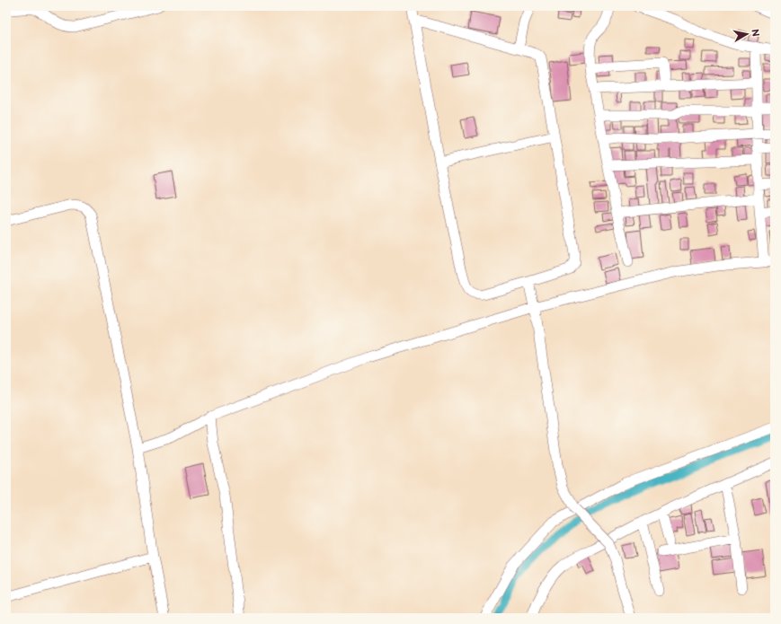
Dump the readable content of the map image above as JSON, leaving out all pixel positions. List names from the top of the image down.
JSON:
{
  "north": "right"
}
